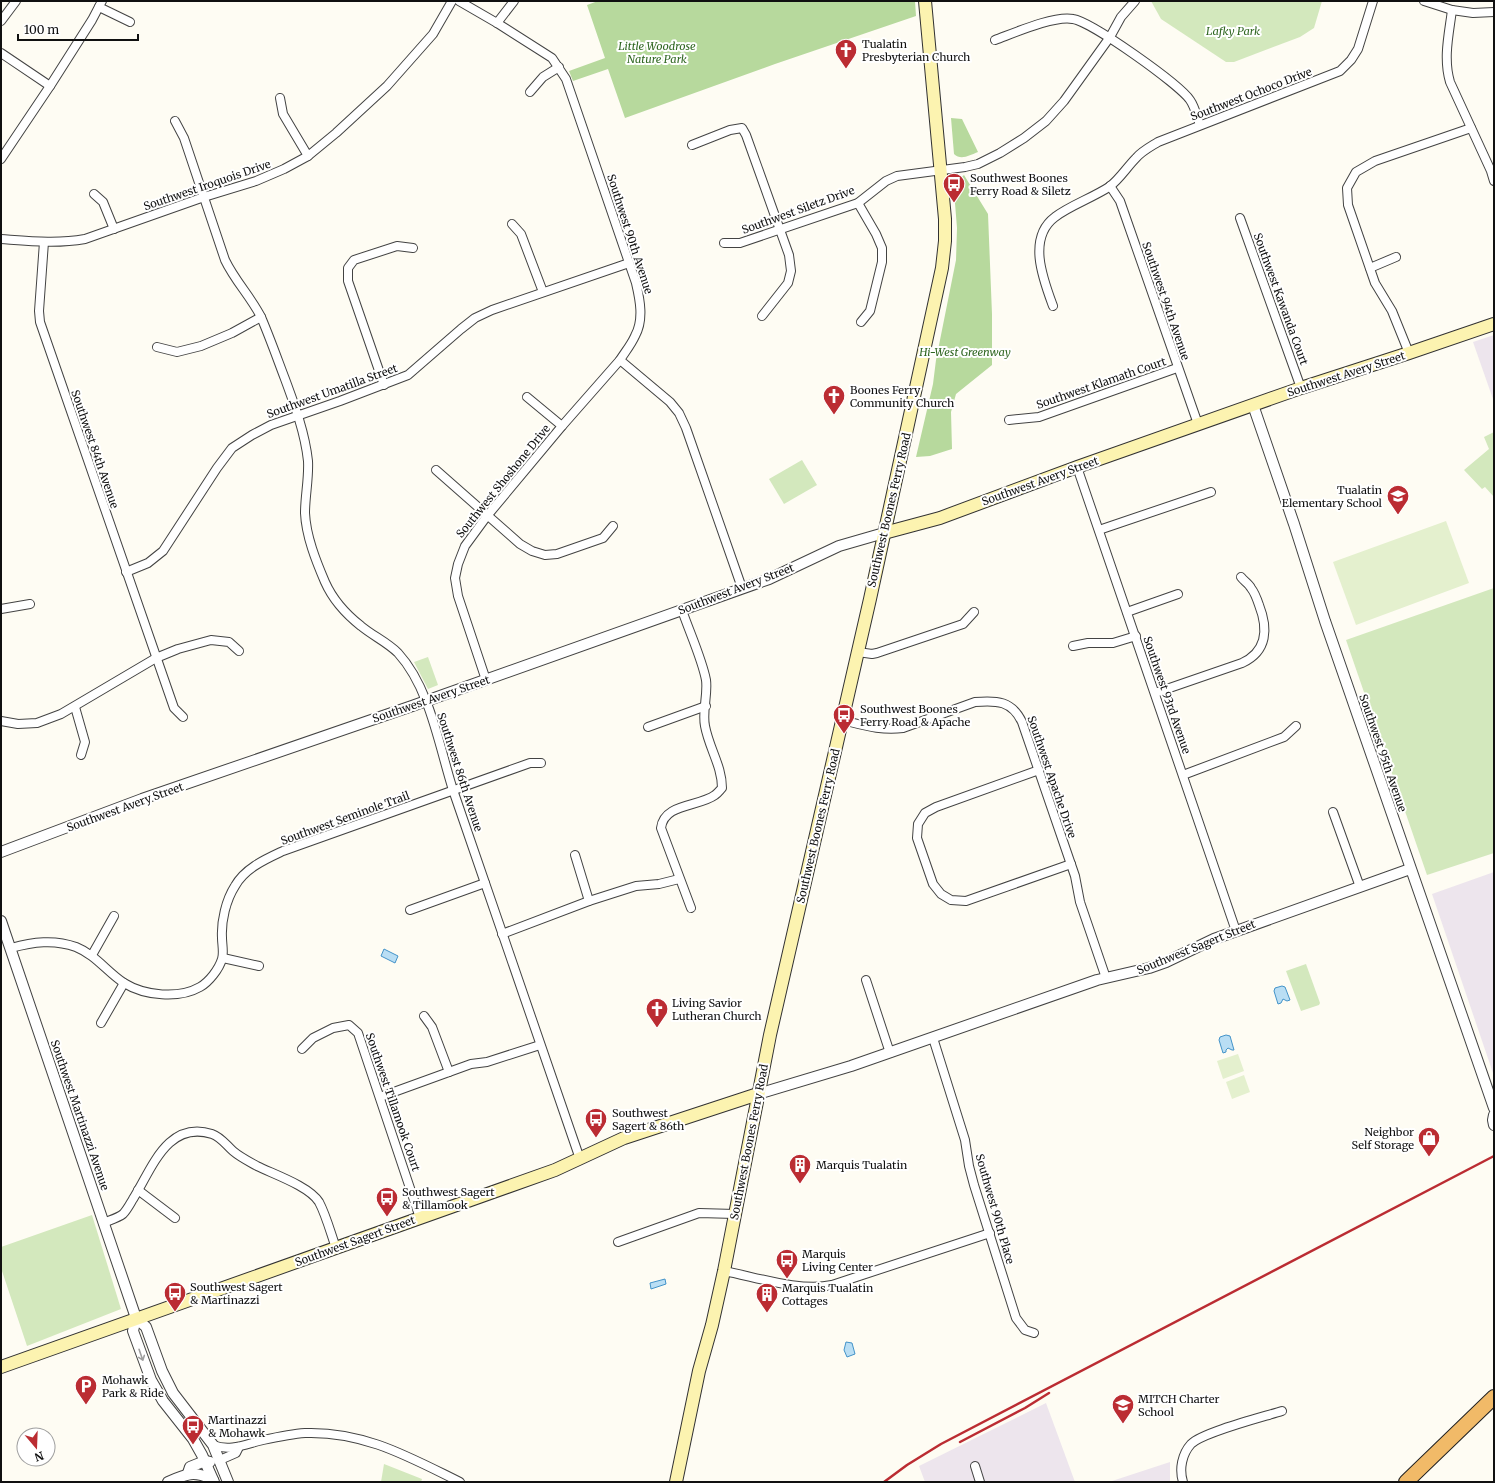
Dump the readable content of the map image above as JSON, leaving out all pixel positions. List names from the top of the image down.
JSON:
{
  "streets": {
    "main road": ["Southwest Avery Street", "Southwest Boones Ferry Road", "Southwest Sagert Street"],
    "street": [
      "Southwest Ochoco Drive",
      "Southwest Iroquois Drive",
      "Southwest Siletz Drive",
      "Southwest 90th Avenue",
      "Southwest Kawanda Court",
      "Southwest 94th Avenue",
      "Southwest Klamath Court",
      "Southwest Umatilla Street",
      "Southwest 84th Avenue",
      "Southwest Shoshone Drive",
      "Southwest 93rd Avenue",
      "Southwest 95th Avenue",
      "Southwest 86th Avenue",
      "Southwest Apache Drive",
      "Southwest Seminole Trail",
      "Southwest Tillamook Court",
      "Southwest Martinazzi Avenue",
      "Southwest 90th Place"
    ]
  },
  "crossings": [
    ["Southwest Ochoco Drive", "Southwest 94th Avenue"],
    ["Southwest Iroquois Drive", "Southwest 84th Avenue"],
    ["Southwest Iroquois Drive", "Southwest 86th Avenue"],
    ["Southwest Siletz Drive", "Southwest Boones Ferry Road"],
    ["Southwest 90th Avenue", "Southwest Umatilla Street"],
    ["Southwest 90th Avenue", "Southwest Shoshone Drive"],
    ["Southwest Kawanda Court", "Southwest Avery Street"],
    ["Southwest 94th Avenue", "Southwest Avery Street"],
    ["Southwest 94th Avenue", "Southwest Klamath Court"],
    ["Southwest Avery Street", "Southwest Shoshone Drive"],
    ["Southwest Avery Street", "Southwest Boones Ferry Road"],
    ["Southwest Avery Street", "Southwest 93rd Avenue"],
    ["Southwest Avery Street", "Southwest 95th Avenue"],
    ["Southwest Avery Street", "Southwest 86th Avenue"],
    ["Southwest Umatilla Street", "Southwest 84th Avenue"],
    ["Southwest Umatilla Street", "Southwest 86th Avenue"],
    ["Southwest Boones Ferry Road", "Southwest Apache Drive"],
    ["Southwest Boones Ferry Road", "Southwest Sagert Street"],
    ["Southwest 93rd Avenue", "Southwest Sagert Street"],
    ["Southwest 95th Avenue", "Southwest Sagert Street"],
    ["Southwest 86th Avenue", "Southwest Seminole Trail"],
    ["Southwest 86th Avenue", "Southwest Sagert Street"],
    ["Southwest Apache Drive", "Southwest Sagert Street"],
    ["Southwest Sagert Street", "Southwest Tillamook Court"],
    ["Southwest Sagert Street", "Southwest Martinazzi Avenue"],
    ["Southwest Sagert Street", "Southwest 90th Place"]
  ],
  "parks": ["Lafky Park", "Little Woodrose Nature Park", "Hi-West Greenway"],
  "places": {
    "church": ["Tualatin Presbyterian Church", "Boones Ferry Community Church", "Living Savior Lutheran Church"],
    "bus stop": [
      "Southwest Boones Ferry Road & Siletz",
      "Southwest Boones Ferry Road & Apache",
      "Southwest Sagert & 86th",
      "Southwest Sagert & Tillamook",
      "Marquis Living Center",
      "Southwest Sagert & Martinazzi",
      "Martinazzi & Mohawk"
    ],
    "school or university": ["Tualatin Elementary School", "MITCH Charter School"],
    "shop": ["Neighbor Self Storage"],
    "building": ["Marquis Tualatin", "Marquis Tualatin Cottages"],
    "parking": ["Mohawk Park & Ride"]
  },
  "scale_bar": "100 m",
  "north": "bottom"
}
